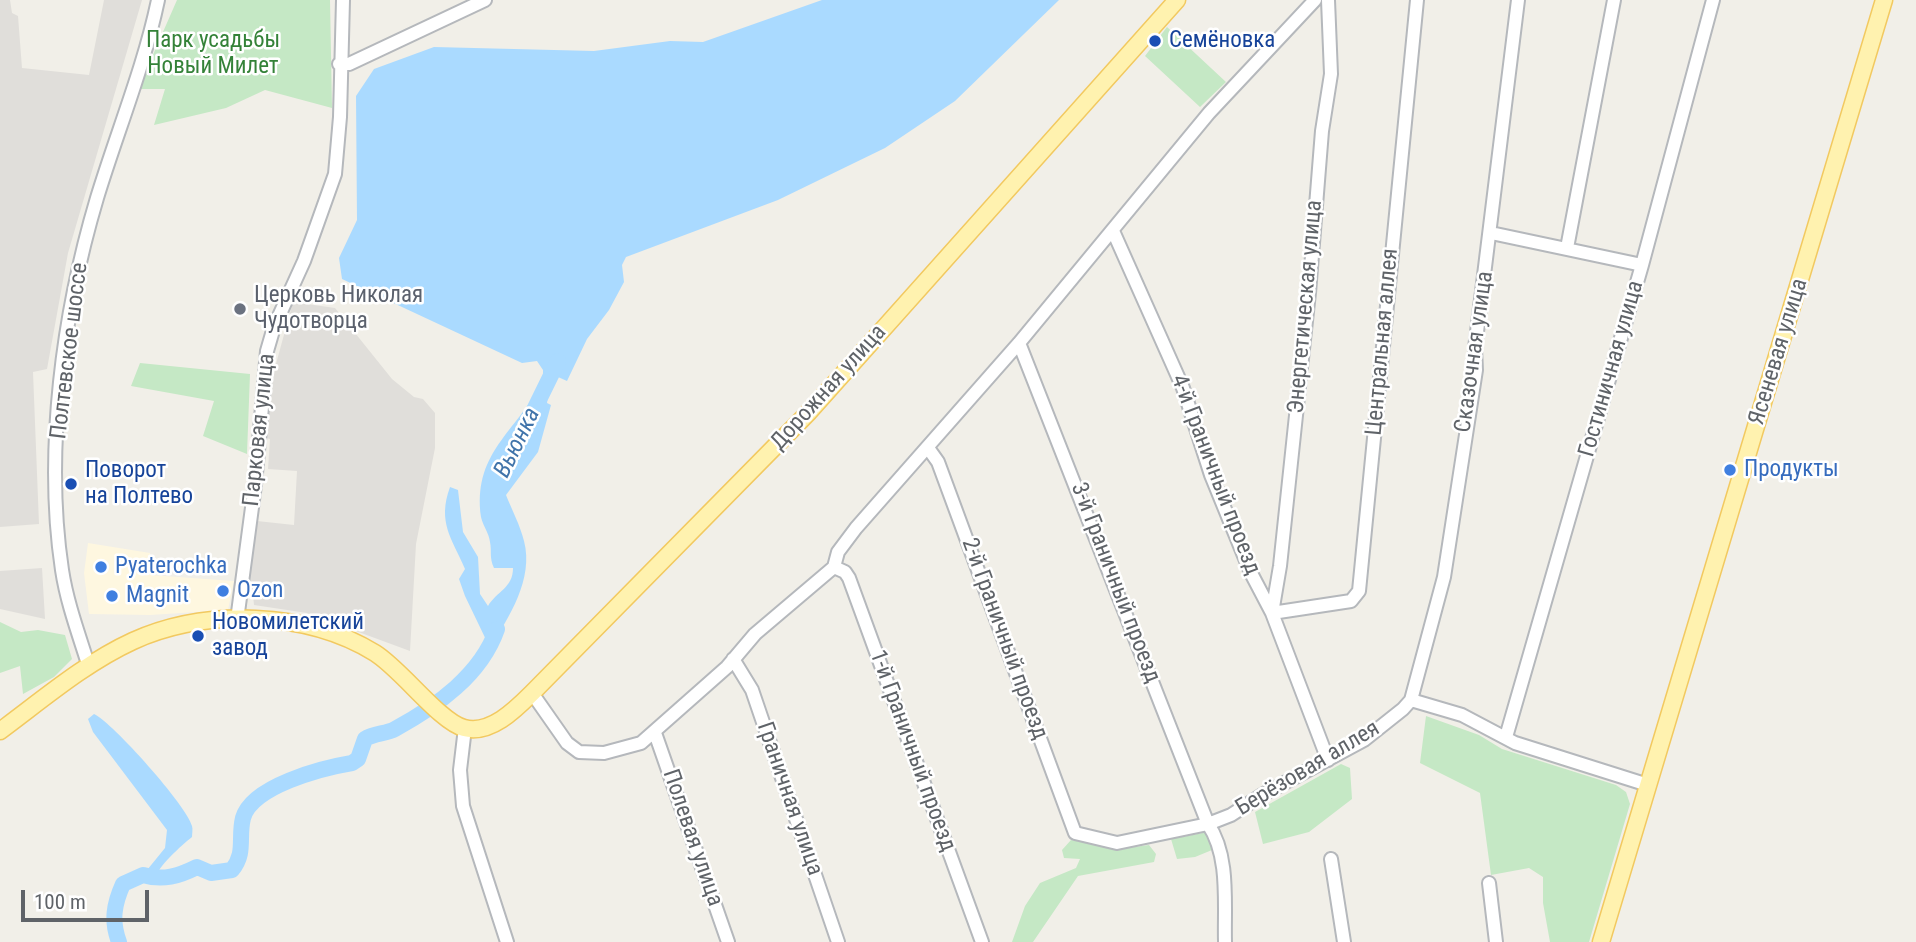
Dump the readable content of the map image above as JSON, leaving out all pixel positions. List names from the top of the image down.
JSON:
{
  "streets": {
    "main road": ["Ясеневая улица", "Дорожная улица"],
    "street": [
      "Энергетическая улица",
      "Центральная аллея",
      "Полтевское шоссе",
      "Сказочная улица",
      "Гостиничная улица",
      "Парковая улица",
      "4-й Граничный проезд",
      "3-й Граничный проезд",
      "2-й Граничный проезд",
      "1-й Граничный проезд",
      "Берёзовая аллея",
      "Граничная улица",
      "Полевая улица"
    ]
  },
  "crossings": [
    ["Энергетическая улица", "Центральная аллея"],
    ["Энергетическая улица", "4-й Граничный проезд"],
    ["Центральная аллея", "4-й Граничный проезд"],
    ["Сказочная улица", "Берёзовая аллея"],
    ["4-й Граничный проезд", "Берёзовая аллея"],
    ["3-й Граничный проезд", "Берёзовая аллея"],
    ["2-й Граничный проезд", "Берёзовая аллея"]
  ],
  "water": ["Вьюнка"],
  "parks": ["Парк усадьбы Новый Милет"],
  "places": [
    "Семёновка",
    "Церковь Николая Чудотворца",
    "Продукты",
    "Поворот на Полтево",
    "Pyaterochka",
    "Ozon",
    "Magnit",
    "Новомилетский завод"
  ],
  "scale_bar": "100 m"
}
